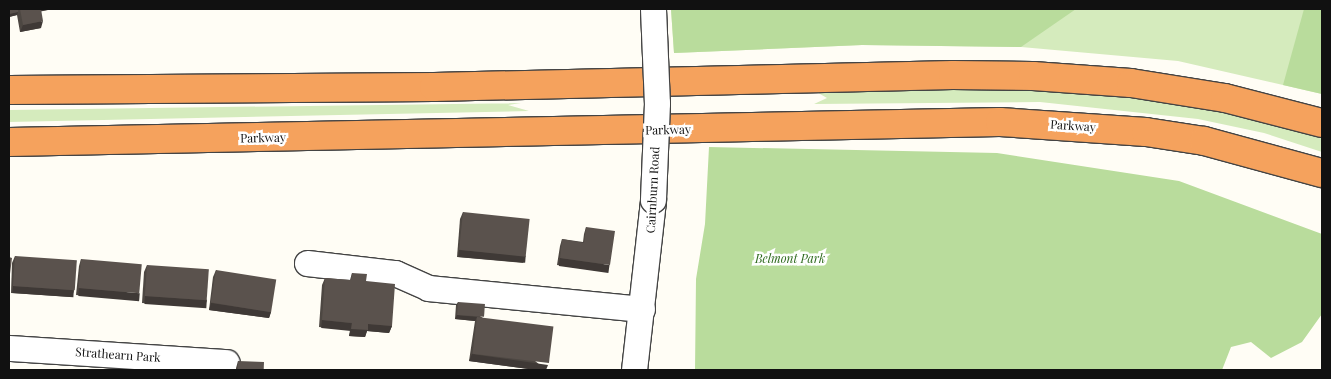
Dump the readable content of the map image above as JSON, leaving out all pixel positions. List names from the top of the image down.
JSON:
{
  "streets": {
    "highway": ["Parkway"],
    "street": ["Cairnburn Road", "Strathearn Park"]
  },
  "parks": ["Belmont Park"]
}
